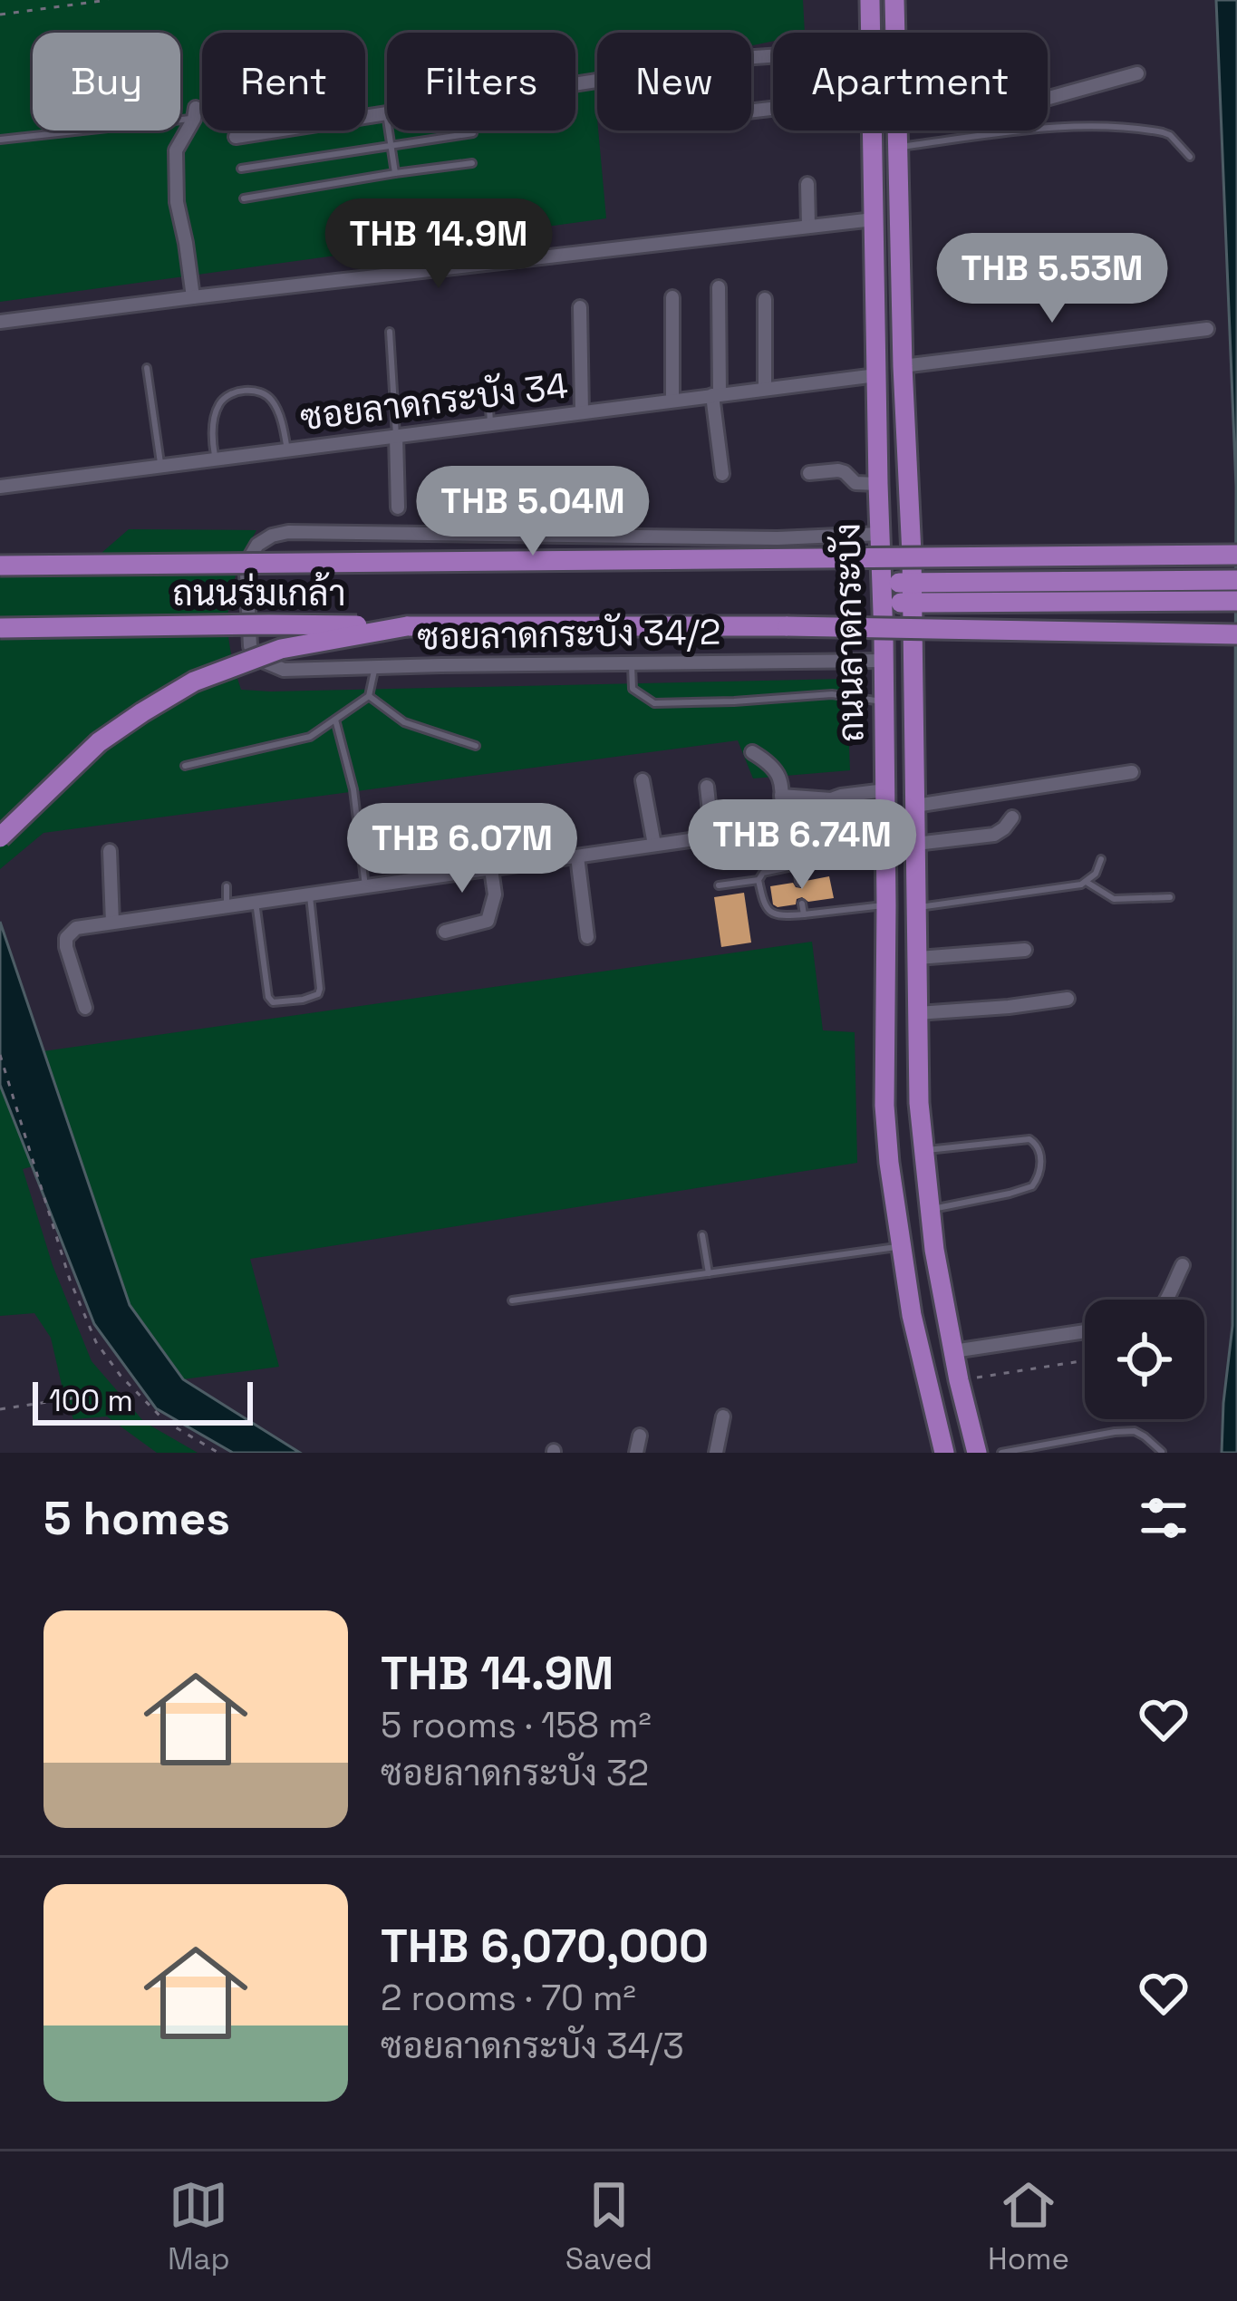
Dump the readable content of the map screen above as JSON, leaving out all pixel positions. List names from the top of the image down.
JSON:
{
  "streets": {
    "main road": ["ถนนร่มเกล้า", "ถนนลาดกระบัง"],
    "street": ["ซอยลาดกระบัง 34", "ซอยลาดกระบัง 34/2"]
  },
  "crossings": [
    ["ซอยลาดกระบัง 34", "ถนนลาดกระบัง"],
    ["ถนนลาดกระบัง", "ซอยลาดกระบัง 34/2"]
  ],
  "scale_bar": "100 m",
  "page": {
    "chip": [
      "Buy",
      "Rent",
      "Filters",
      "New",
      "Apartment"
    ],
    "price": [
      "THB 14.9M",
      "THB 5.53M",
      "THB 5.04M",
      "THB 6.74M",
      "THB 6.07M"
    ],
    "scale": "100 m",
    "heading": "5 homes",
    "list": [
      {
        "name": "THB 14.9M",
        "note": "5 rooms · 158 m² · ซอยลาดกระบัง 32"
      },
      {
        "name": "THB 6,070,000",
        "note": "2 rooms · 70 m² · ซอยลาดกระบัง 34/3"
      }
    ],
    "tabs": ["Map", "Saved", "Home"]
  }
}
